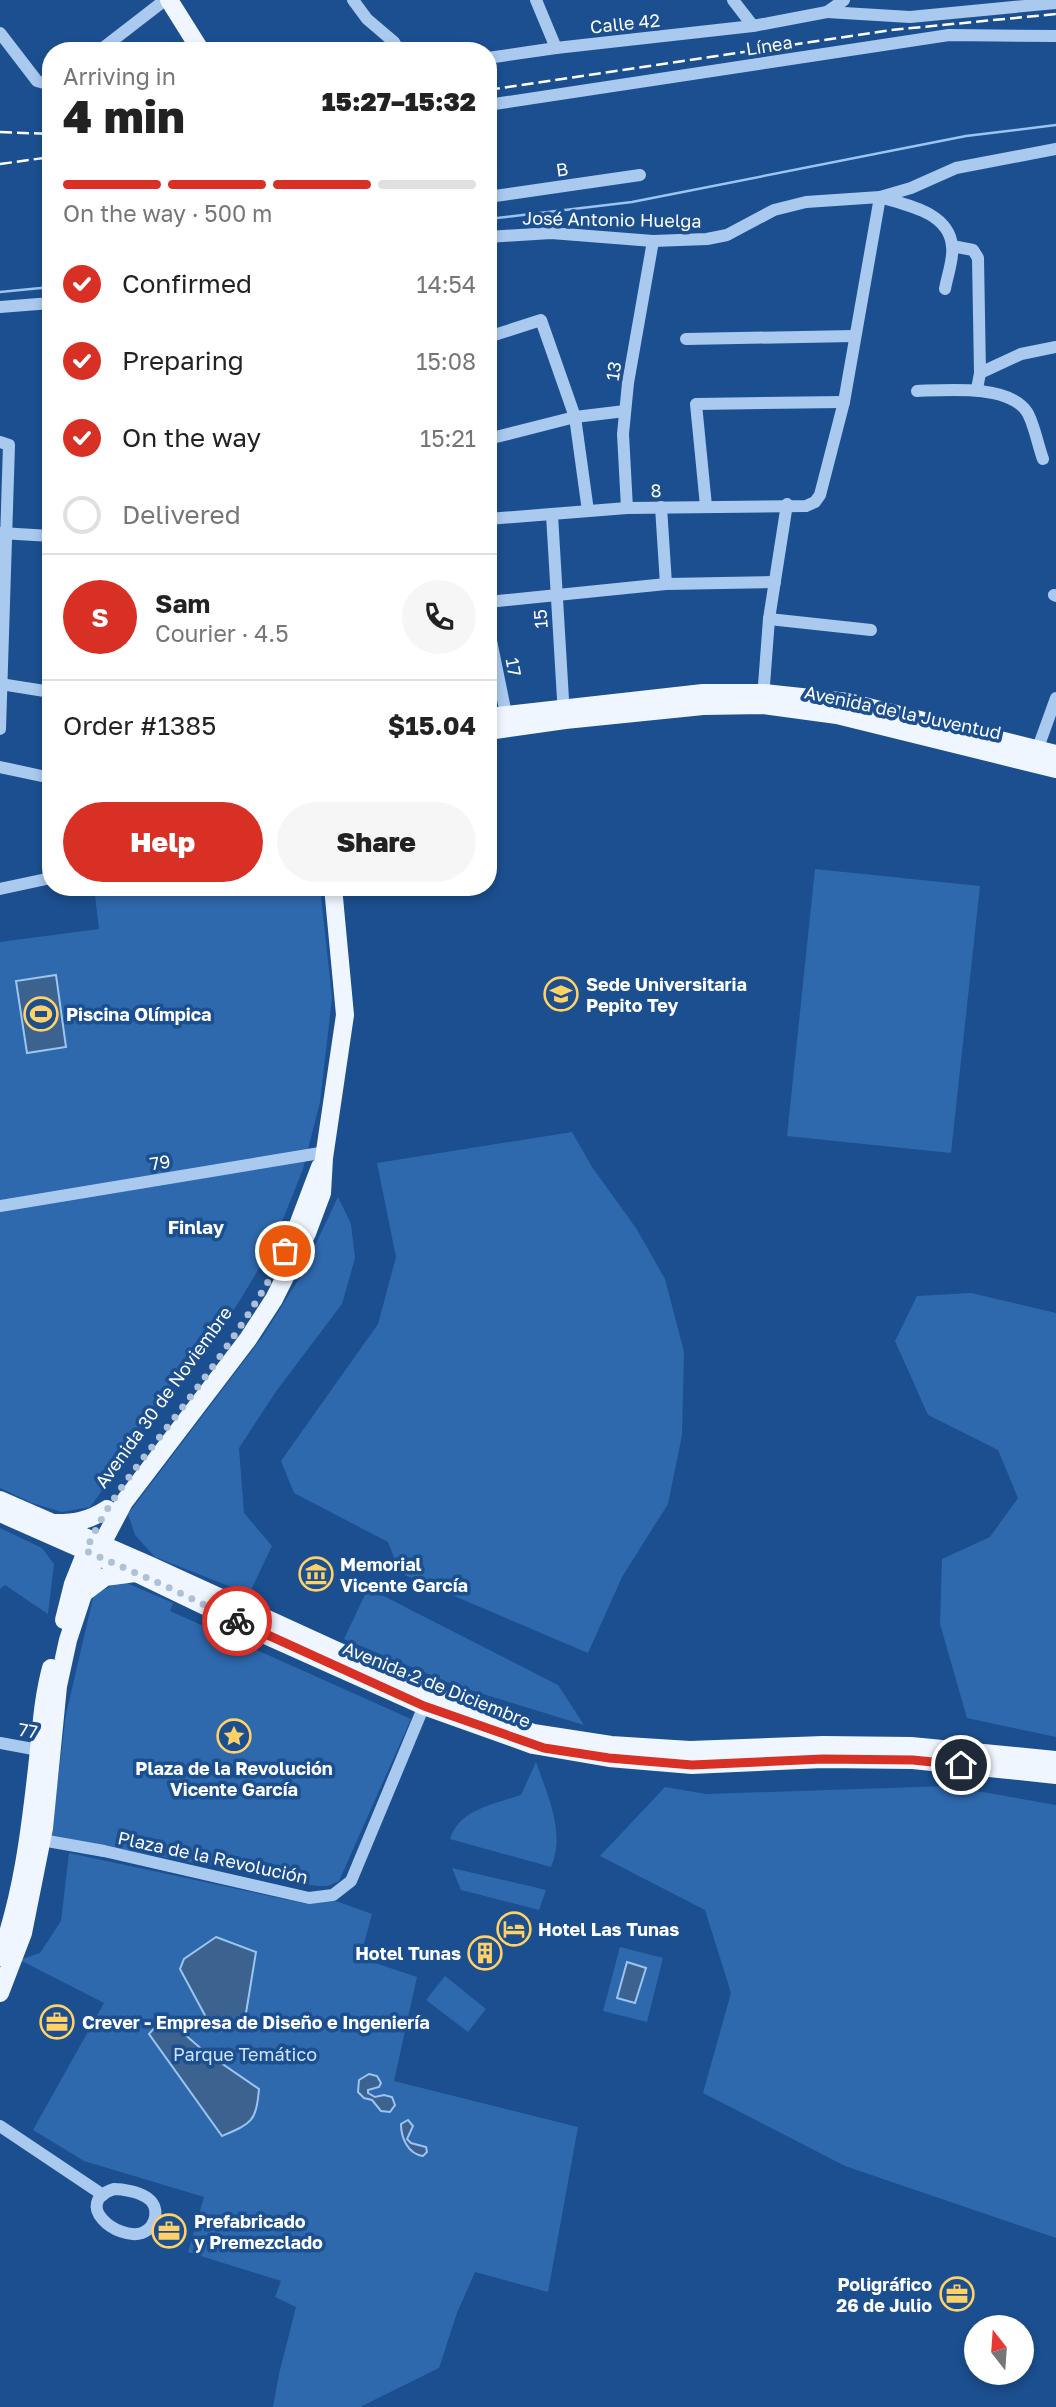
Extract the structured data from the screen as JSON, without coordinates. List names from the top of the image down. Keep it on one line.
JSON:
{"streets":{"main road":["Avenida de la Juventud","Avenida 30 de Noviembre","Avenida 2 de Diciembre"],"street":["Calle 42","Línea","B","José Antonio Huelga","13","8","15","79","77","Plaza de la Revolución"]},"crossings":[["José Antonio Huelga","13"],["13","8"],["8","15"],["15","Avenida de la Juventud"],["79","Avenida 30 de Noviembre"],["Avenida 30 de Noviembre","Avenida 2 de Diciembre"],["Avenida 30 de Noviembre","77"],["Avenida 30 de Noviembre","Plaza de la Revolución"],["Avenida 2 de Diciembre","Plaza de la Revolución"]],"districts":["Finlay"],"parks":["Parque Temático"],"places":{"school or university":["Sede Universitaria Pepito Tey"],"sports":["Piscina Olímpica"],"museum":["Memorial Vicente García"],"place":["Plaza de la Revolución Vicente García"],"hotel":["Hotel Las Tunas"],"building":["Hotel Tunas"],"office":["Crever - Empresa de Diseño e Ingeniería","Prefabricado y Premezclado","Poligráfico 26 de Julio"]},"north":"top","page":{"heading":["4 min","Arriving in","15:27–15:32"],"panel":["Sam","Courier · 4.5","Order #1385","$15.04"],"bar":"On the way · 500 m","list":[["Confirmed","14:54"],["Preparing","15:08"],["On the way","15:21"],"Delivered"],"round":"S","buttons":["Help","Share"]}}
